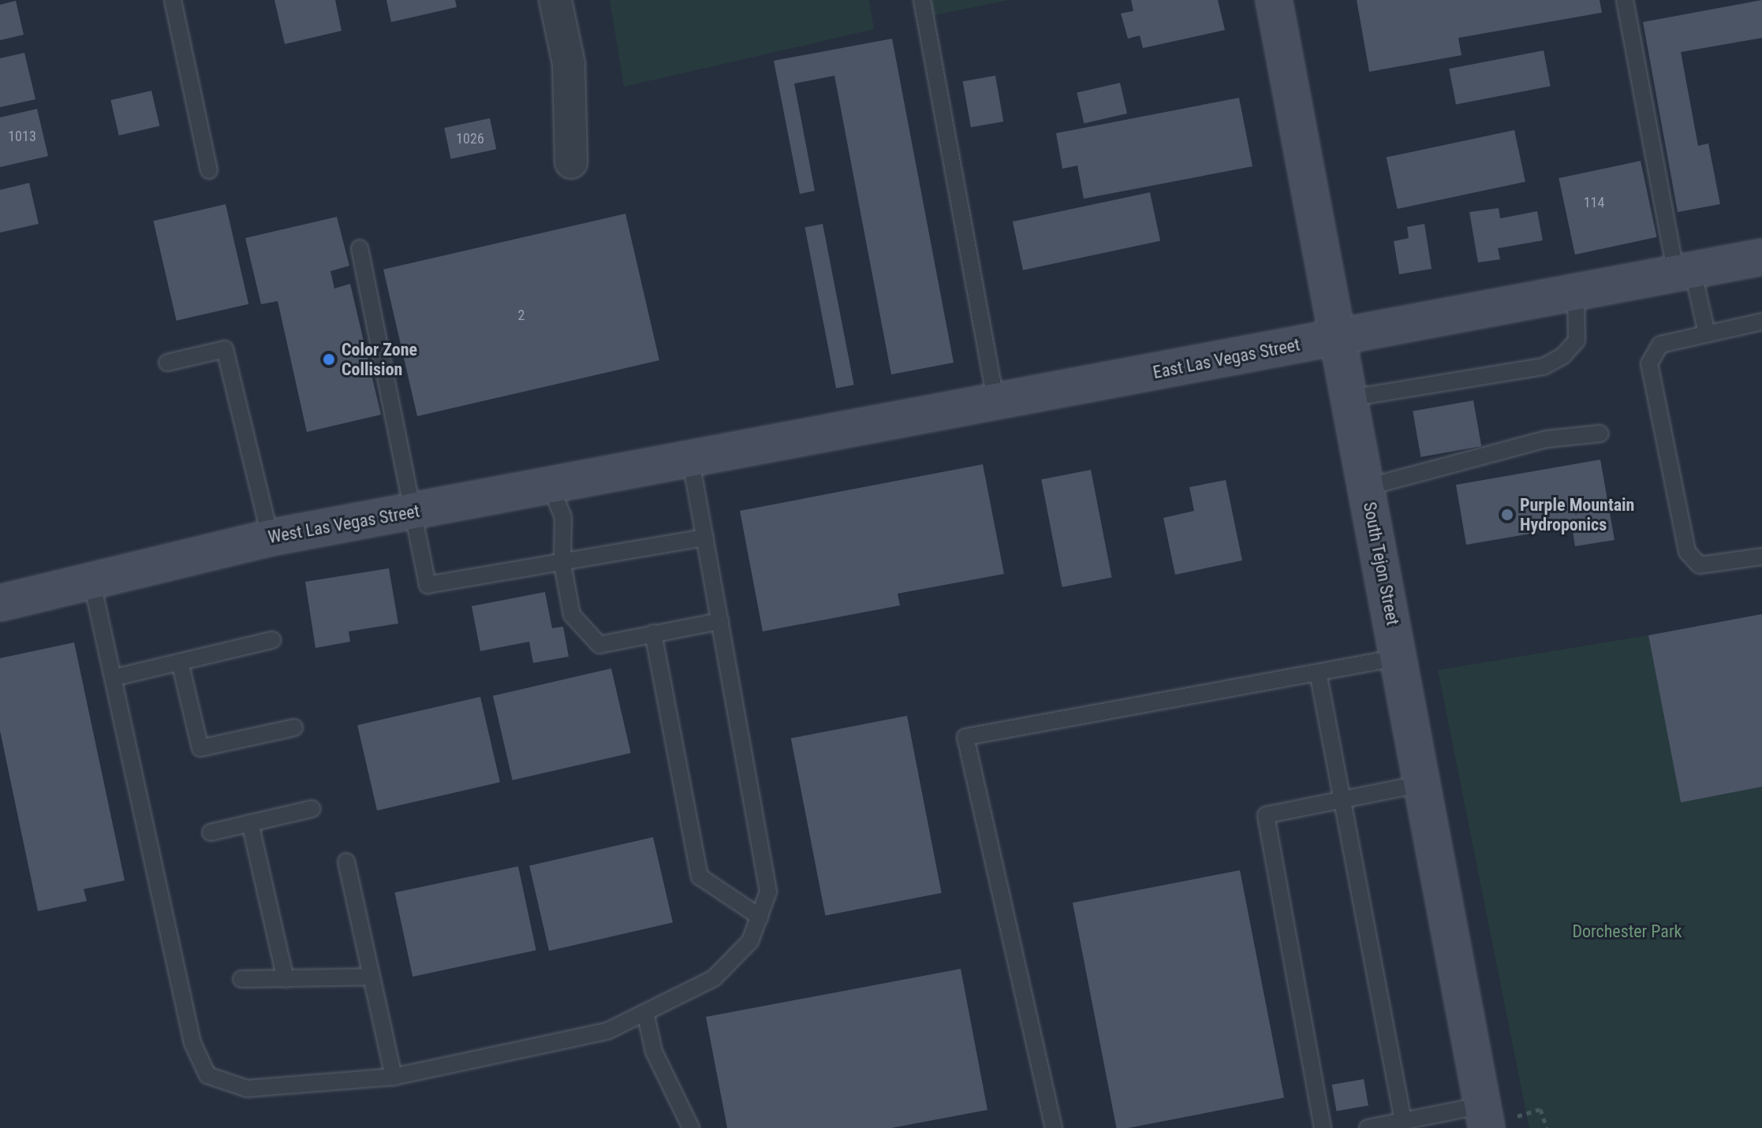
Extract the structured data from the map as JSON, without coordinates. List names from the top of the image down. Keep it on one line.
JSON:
{"streets":{"street":["East Las Vegas Street","West Las Vegas Street","South Tejon Street"]},"crossings":[["East Las Vegas Street","West Las Vegas Street"],["East Las Vegas Street","South Tejon Street"]],"parks":["Dorchester Park"],"places":["Color Zone Collision","Purple Mountain Hydroponics"],"house_numbers":["1013","1026","114","2"]}
